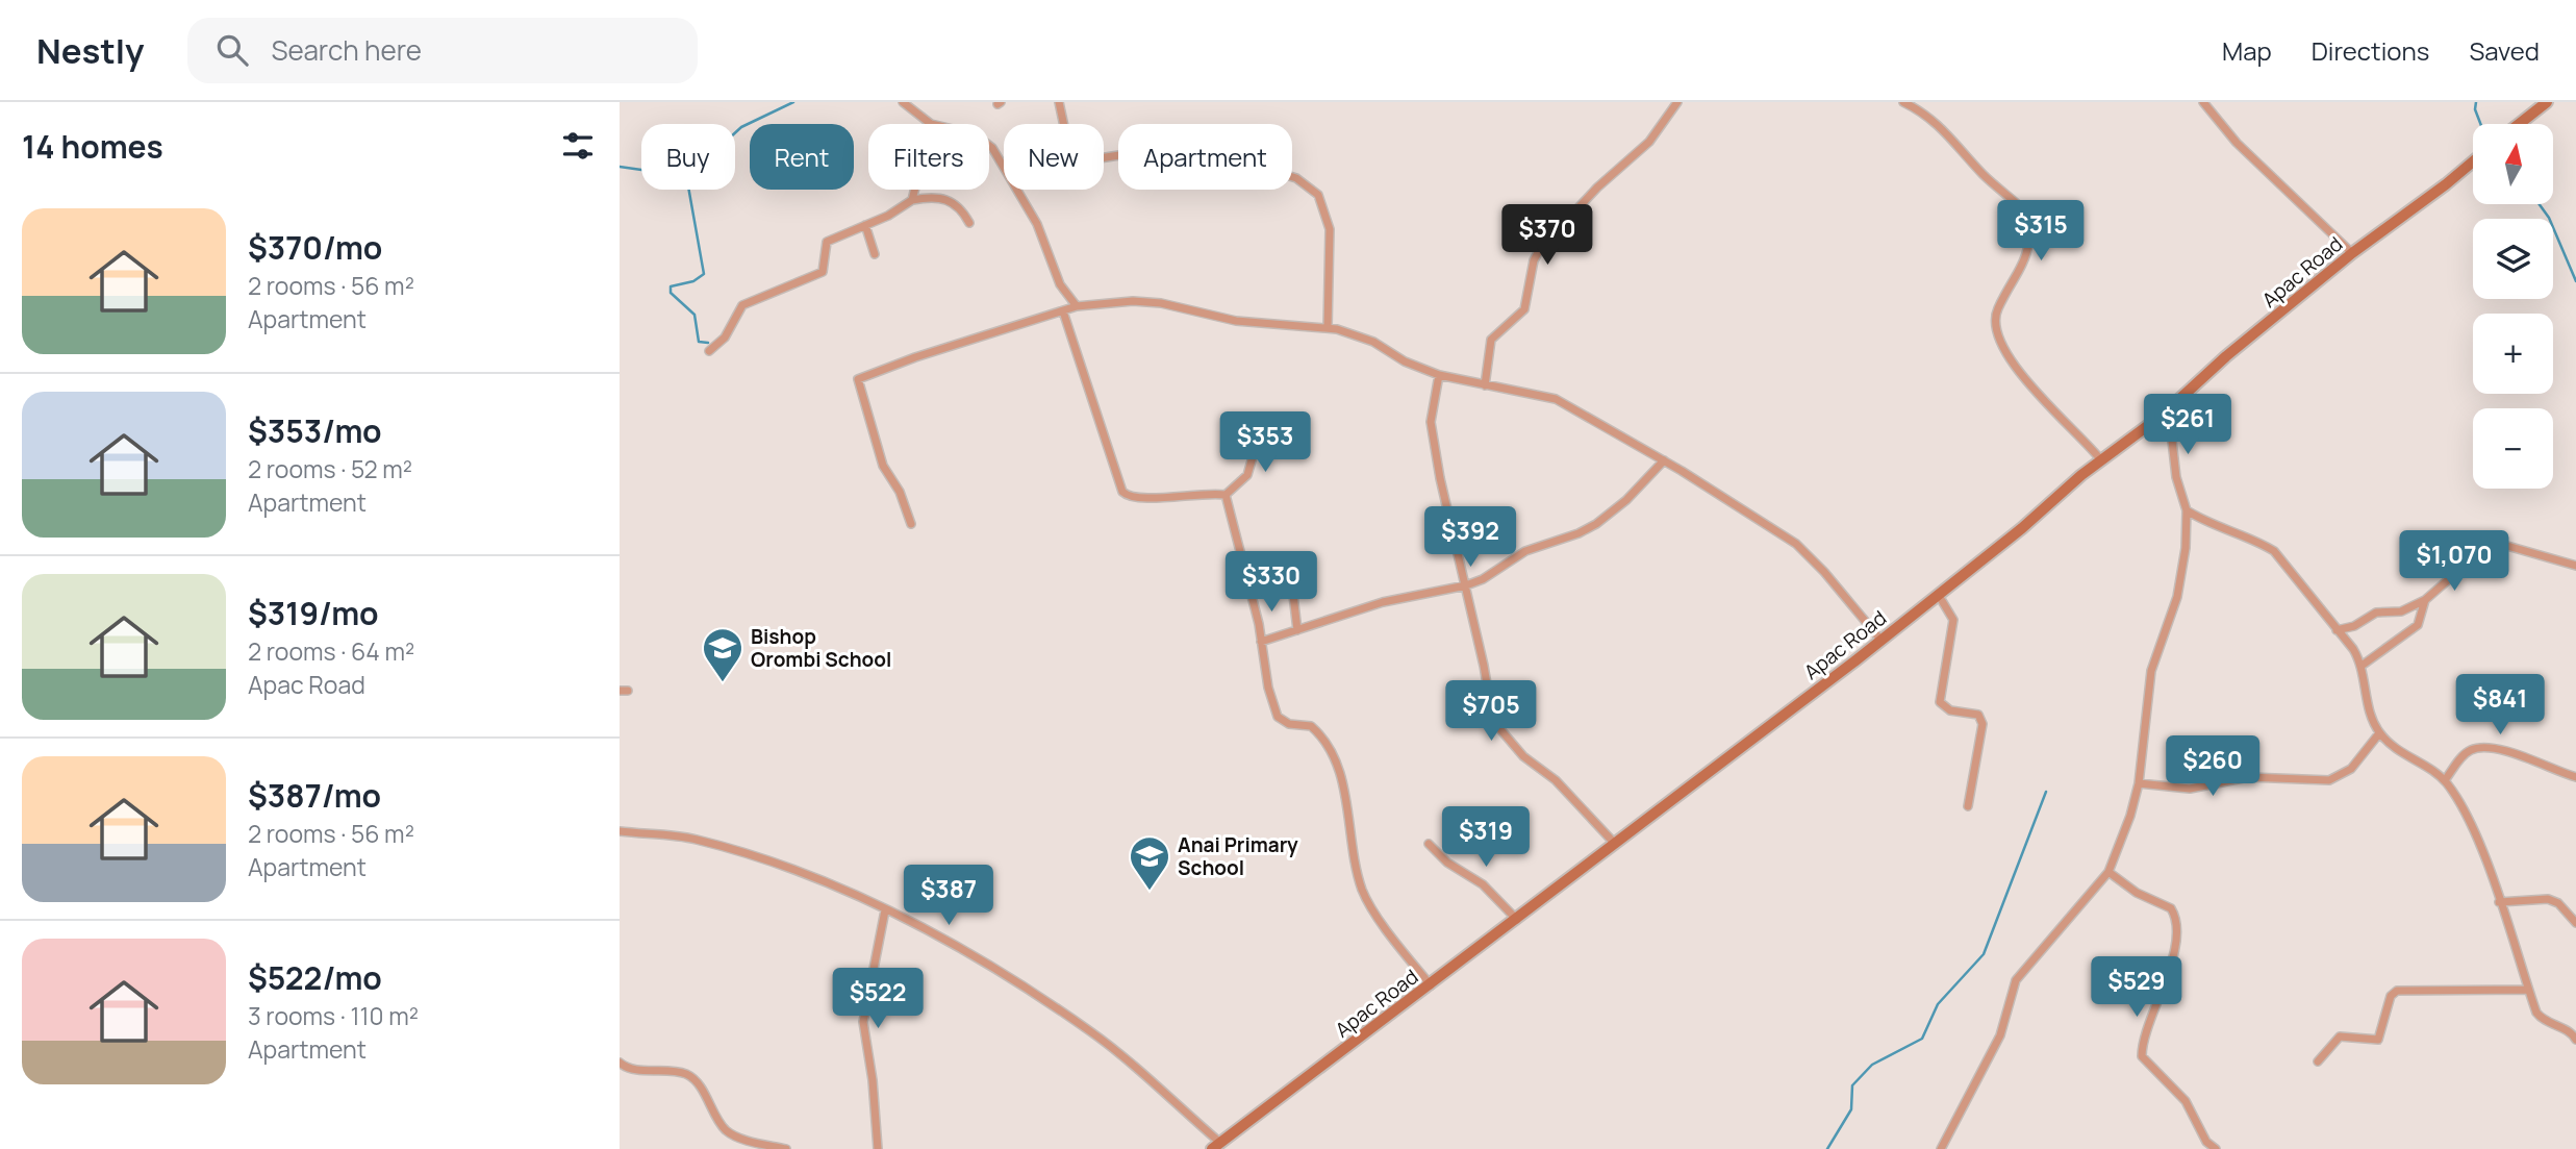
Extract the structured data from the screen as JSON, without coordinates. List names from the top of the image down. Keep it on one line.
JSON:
{"streets":{"main road":["Apac Road"]},"places":{"school or university":["Bishop Orombi School","Anai Primary School"]},"north":"top","page":{"header":"Nestly","search":"Search here","nav":["Map","Directions","Saved"],"heading":"14 homes","map_buttons":["+","−"],"chip":["Buy","Rent","Filters","New","Apartment"],"list":[{"name":"$370/mo","note":"2 rooms · 56 m² · Apartment"},{"name":"$353/mo","note":"2 rooms · 52 m² · Apartment"},{"name":"$319/mo","note":"2 rooms · 64 m² · Apac Road"},{"name":"$387/mo","note":"2 rooms · 56 m² · Apartment"},{"name":"$522/mo","note":"3 rooms · 110 m² · Apartment"}],"price":["$315","$370","$261","$353","$392","$1,070","$330","$841","$705","$260","$319","$387","$529","$522"]}}
